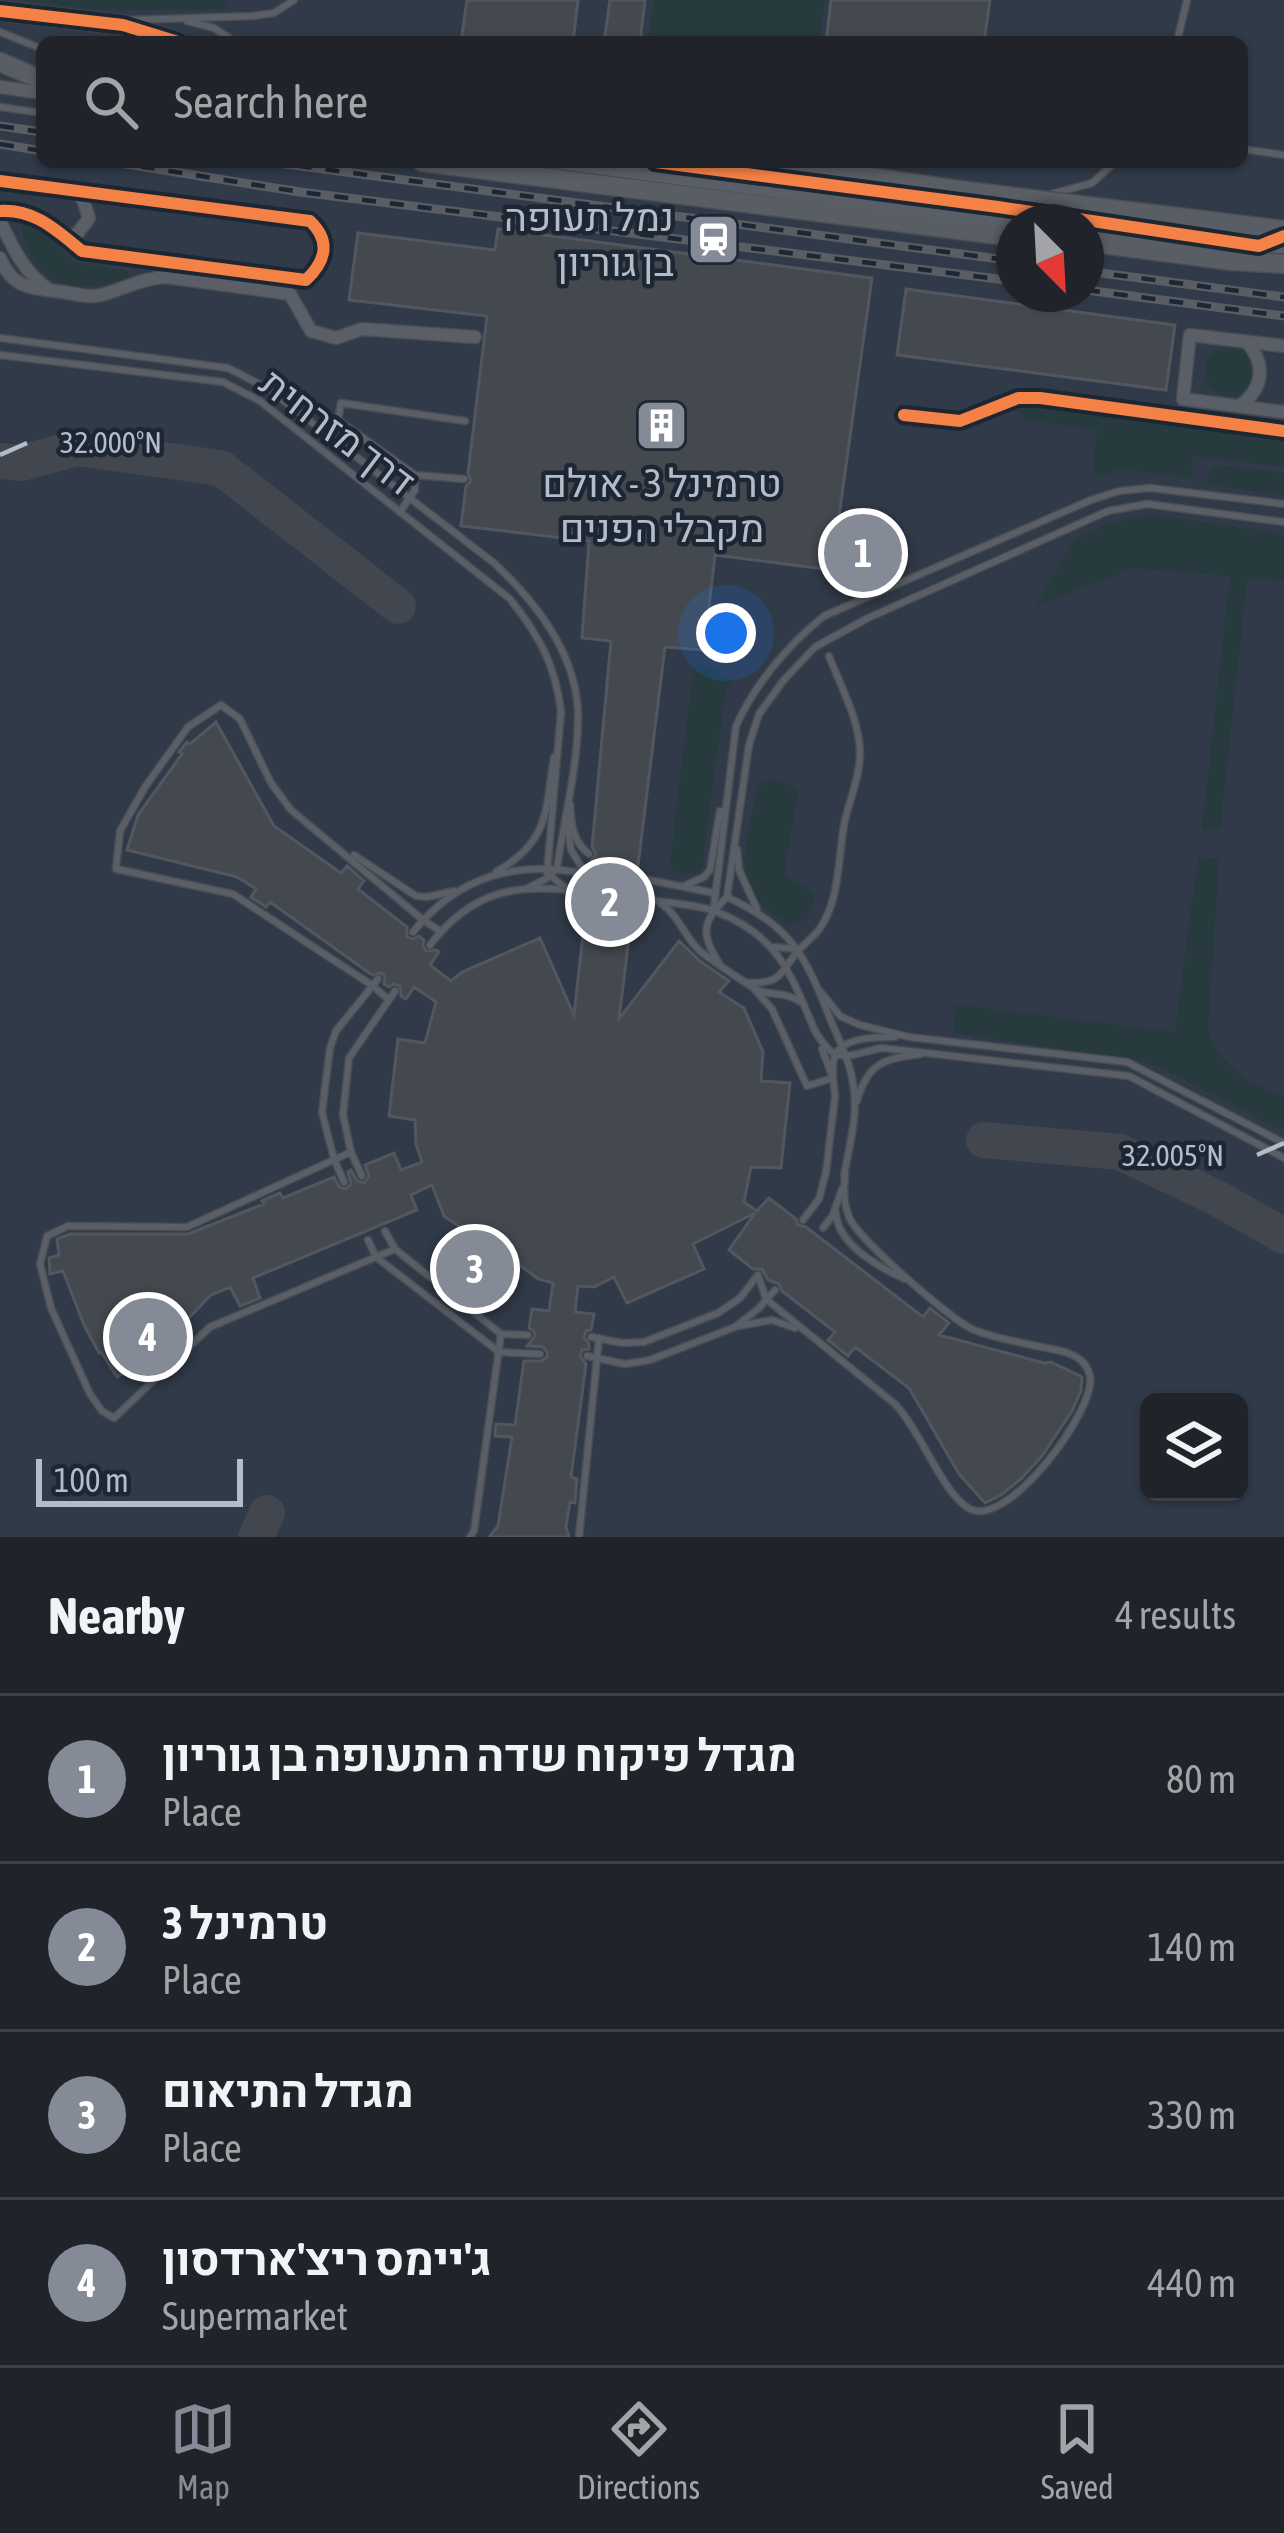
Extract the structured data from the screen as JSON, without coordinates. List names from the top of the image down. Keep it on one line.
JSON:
{"streets":{"lane":["דרך מזרחית"]},"places":{"station":["נמל תעופה בן גוריון"],"building":["טרמינל 3 - אולם מקבלי הפנים"]},"scale_bar":"100 m","north":"bottom right","page":{"search":"Search here","pins":["1","2","3","4"],"scale":"100 m","heading":["Nearby","4 results"],"list":[{"mark":"1","name":"מגדל פיקוח שדה התעופה בן גוריון","note":"Place","value":"80 m"},{"mark":"2","name":"טרמינל 3","note":"Place","value":"140 m"},{"mark":"3","name":"מגדל התיאום","note":"Place","value":"330 m"},{"mark":"4","name":"ג'יימס ריצ'ארדסון","note":"Supermarket","value":"440 m"}],"nav":["Map","Directions","Saved"]},"coordinates":["32.000°N","32.005°N"]}
